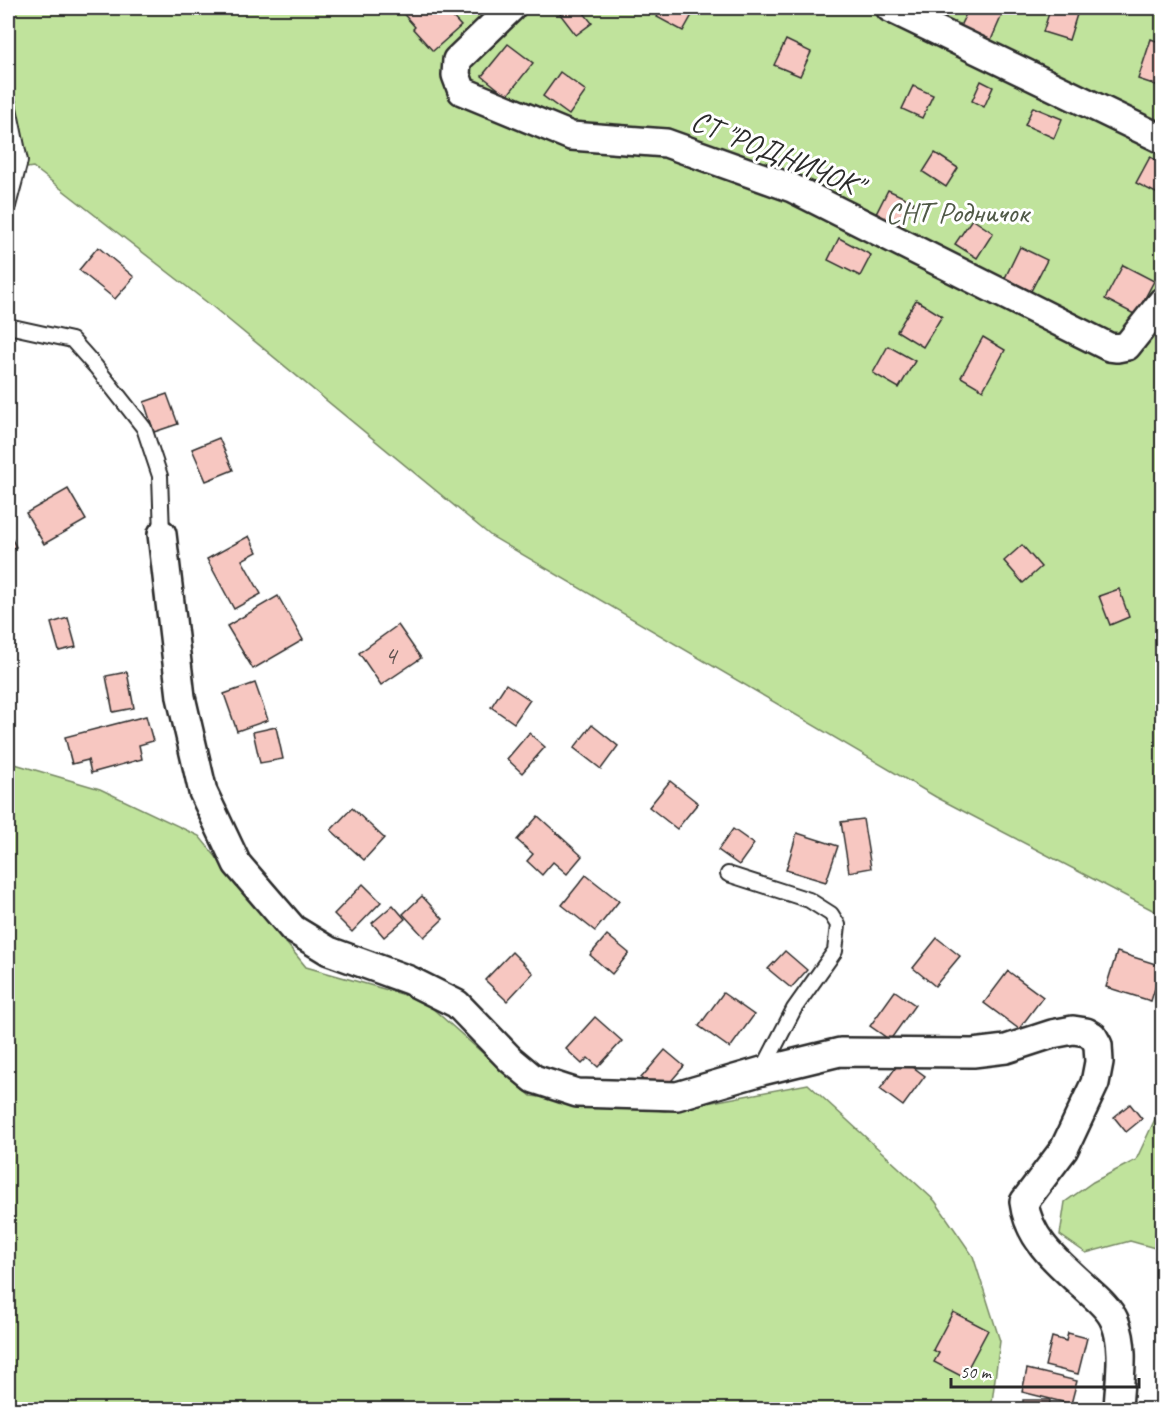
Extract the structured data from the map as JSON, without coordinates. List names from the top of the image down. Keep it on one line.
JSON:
{"streets":{"street":["СТ \"РОДНИЧОК\""]},"parks":["СНТ Родничок"],"house_numbers":["4"],"scale_bar":"50 m"}
